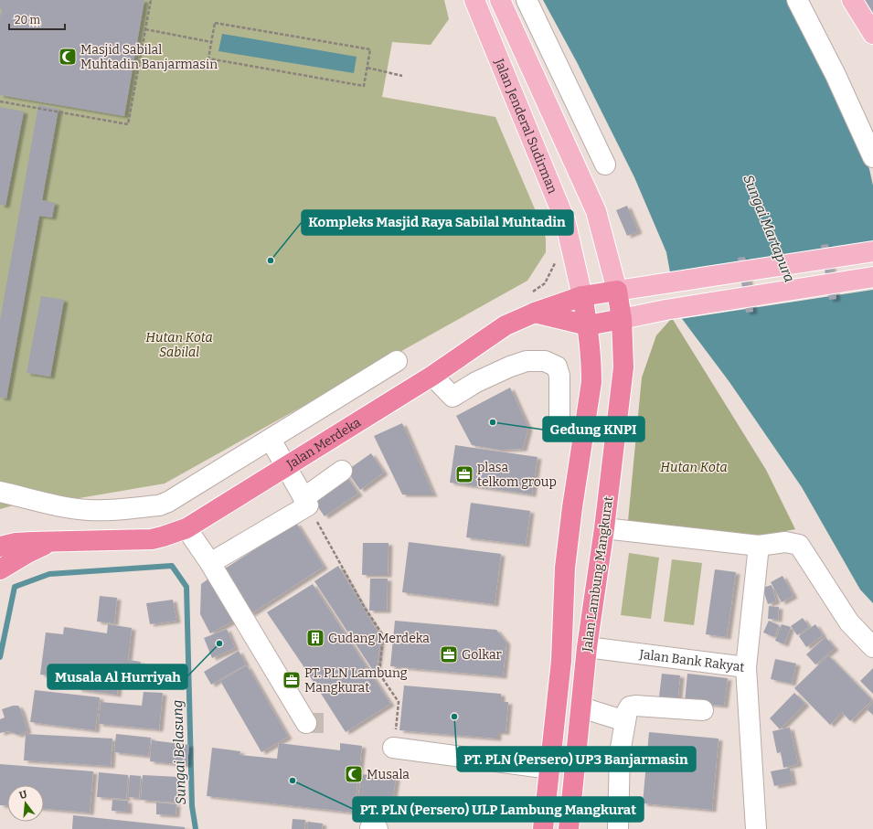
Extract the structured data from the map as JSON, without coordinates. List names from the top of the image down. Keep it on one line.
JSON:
{"streets":{"highway":["Jalan Merdeka","Jalan Lambung Mangkurat"],"main road":["Jalan Jenderal Sudirman"],"street":["Jalan Bank Rakyat"]},"crossings":[["Jalan Jenderal Sudirman","Jalan Merdeka"],["Jalan Jenderal Sudirman","Jalan Lambung Mangkurat"],["Jalan Merdeka","Jalan Lambung Mangkurat"],["Jalan Lambung Mangkurat","Jalan Bank Rakyat"]],"water":["Sungai Martapura","Sungai Belasung"],"parks":["Hutan Kota Sabilal","Hutan Kota"],"places":{"mosque":["Masjid Sabilal Muhtadin Banjarmasin","Musala"],"other":["Kompleks Masjid Raya Sabilal Muhtadin","Gedung KNPI","Musala Al Hurriyah","PT. PLN (Persero) UP3 Banjarmasin","PT. PLN (Persero) ULP Lambung Mangkurat"],"office":["plasa telkom group","Golkar","PT. PLN Lambung Mangkurat"],"building":["Gudang Merdeka"]},"scale_bar":"20 m","north":"top"}
